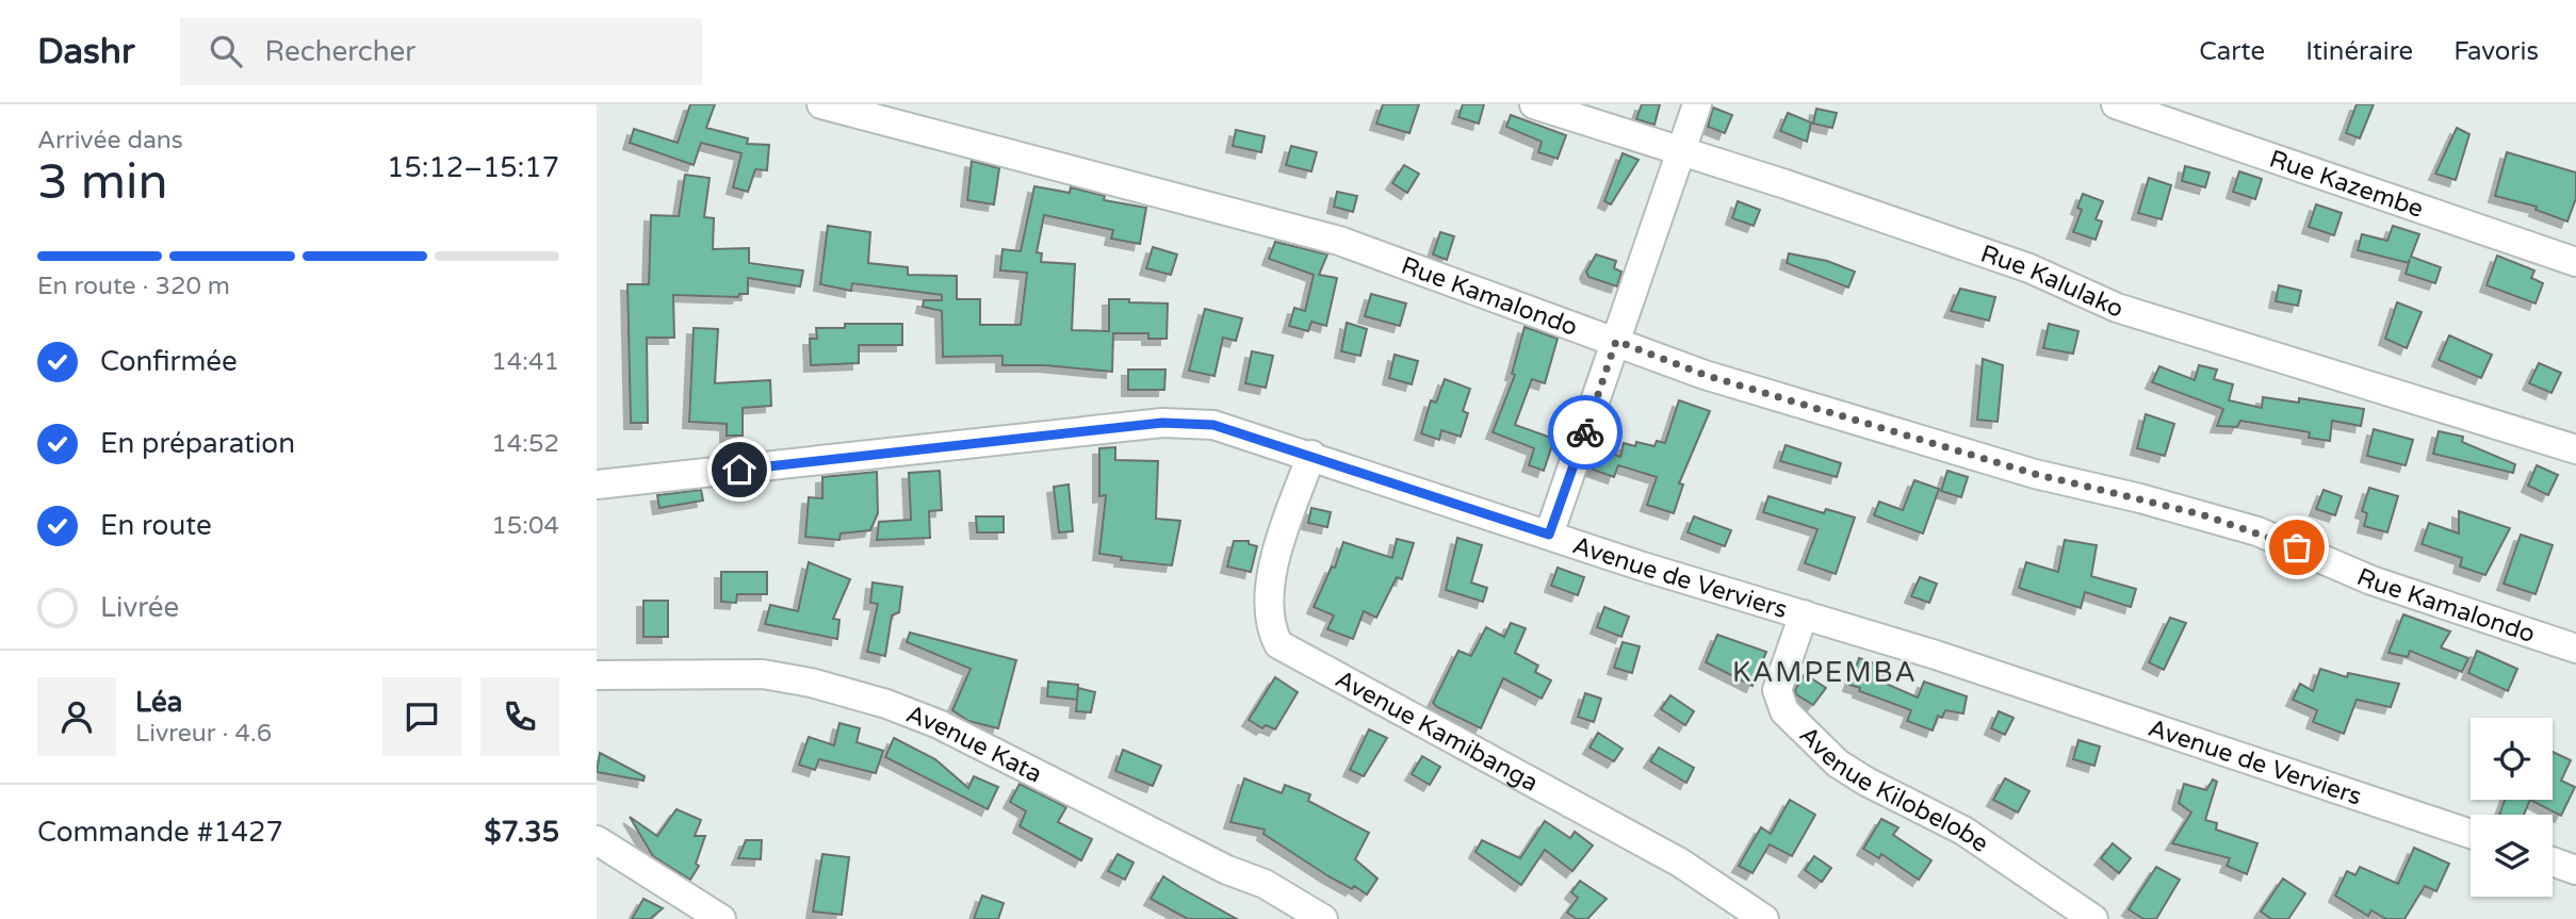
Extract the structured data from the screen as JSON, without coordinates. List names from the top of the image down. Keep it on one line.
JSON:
{"streets":{"street":["Rue Kazembe","Rue Kalulako","Rue Kamalondo","Avenue de Verviers","Avenue Kamibanga","Avenue Kata","Avenue Kilobelobe"]},"crossings":[["Avenue de Verviers","Avenue Kamibanga"],["Avenue de Verviers","Avenue Kilobelobe"]],"districts":["KAMPEMBA"],"page":{"header":"Dashr","search":"Rechercher","nav":["Carte","Itinéraire","Favoris"],"heading":["3 min","Arrivée dans","15:12–15:17"],"panel":["Léa","Livreur · 4.6","Commande #1427","$7.35"],"bar":"En route · 320 m","list":[["Confirmée","14:41"],["En préparation","14:52"],["En route","15:04"],"Livrée"]}}
